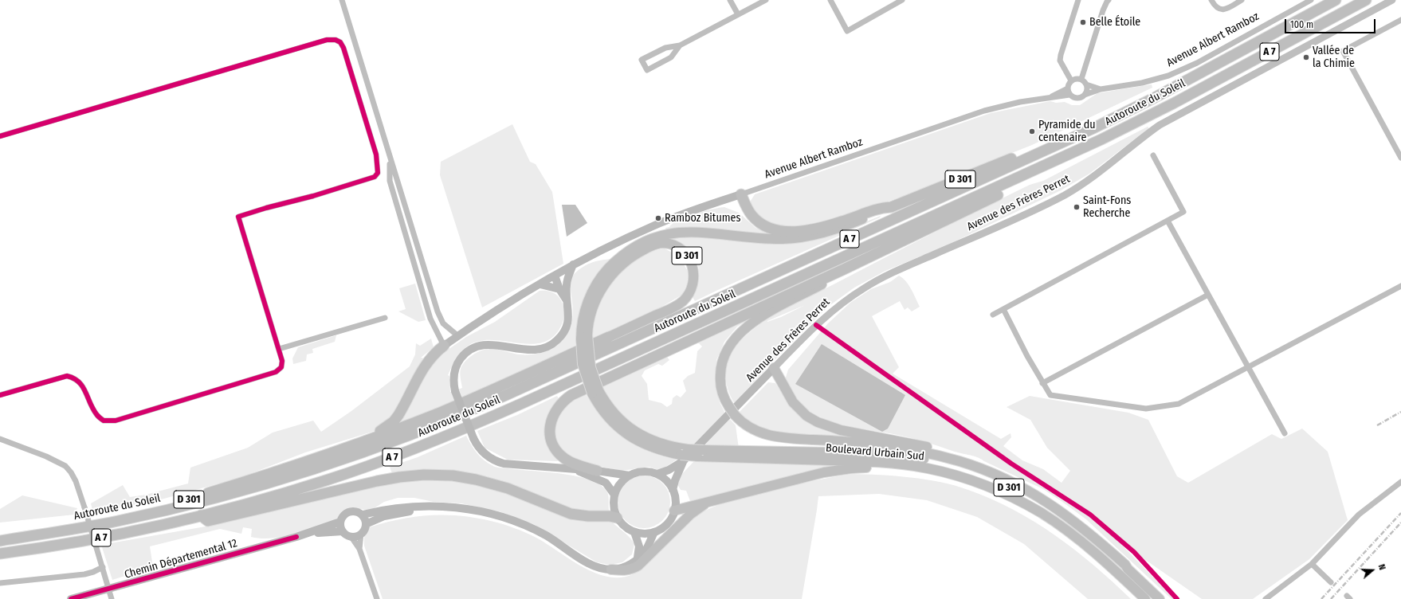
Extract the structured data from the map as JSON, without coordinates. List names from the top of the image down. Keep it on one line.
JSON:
{"streets":{"highway":["A 7","Autoroute du Soleil","D 301","Boulevard Urbain Sud"],"main road":["Avenue Albert Ramboz","Avenue des Frères Perret","Chemin Départemental 12"]},"crossings":[["Autoroute du Soleil","D 301"],["D 301","Avenue des Frères Perret"],["D 301","Boulevard Urbain Sud"]],"places":["Belle Étoile","Vallée de la Chimie","Pyramide du centenaire","Saint-Fons Recherche","Ramboz Bitumes"],"scale_bar":"100 m","north":"right"}
